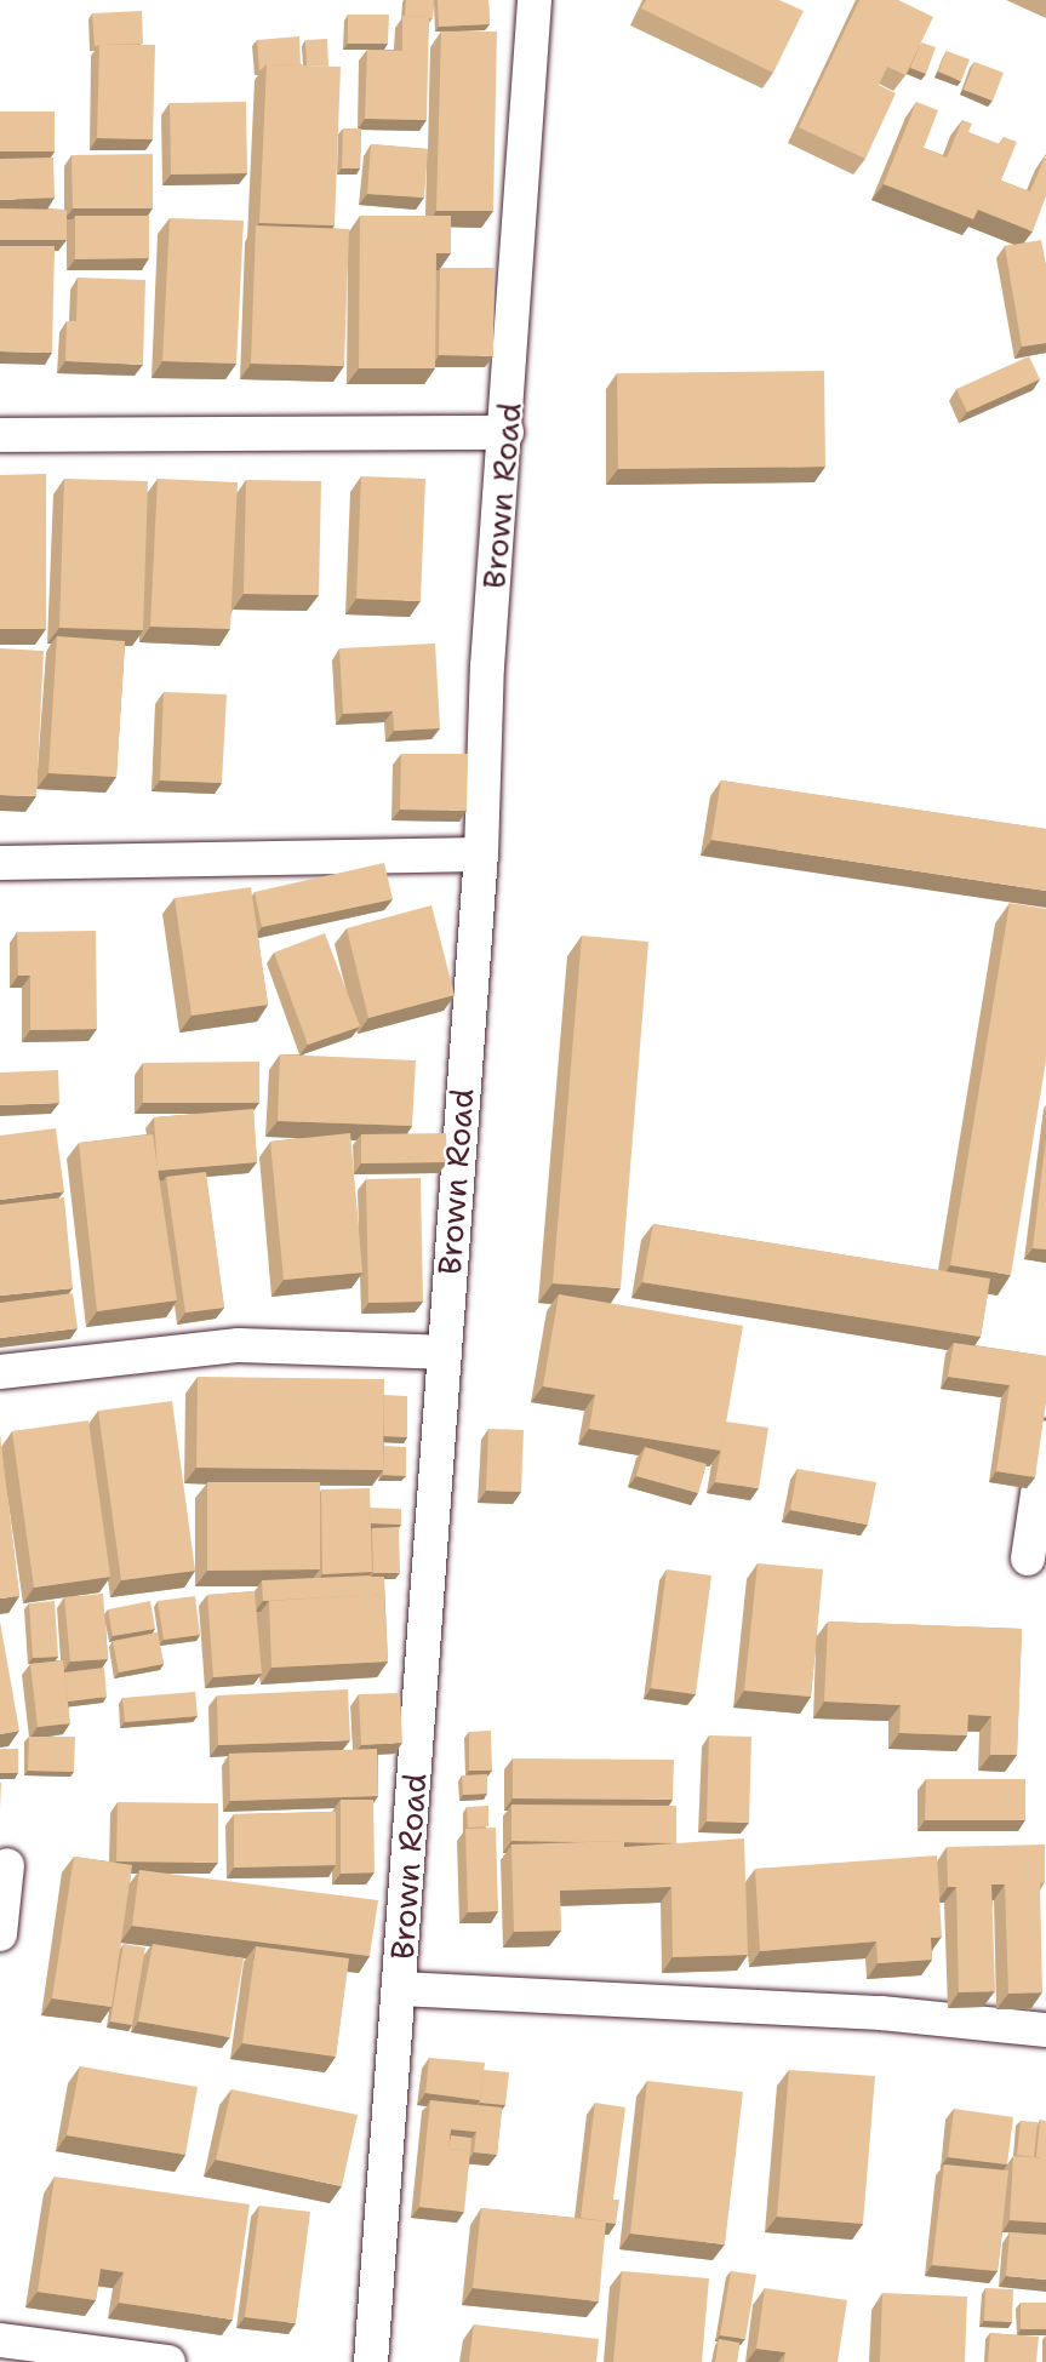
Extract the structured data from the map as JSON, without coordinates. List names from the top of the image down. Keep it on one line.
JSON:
{"streets":{"street":["Brown Road"]}}
